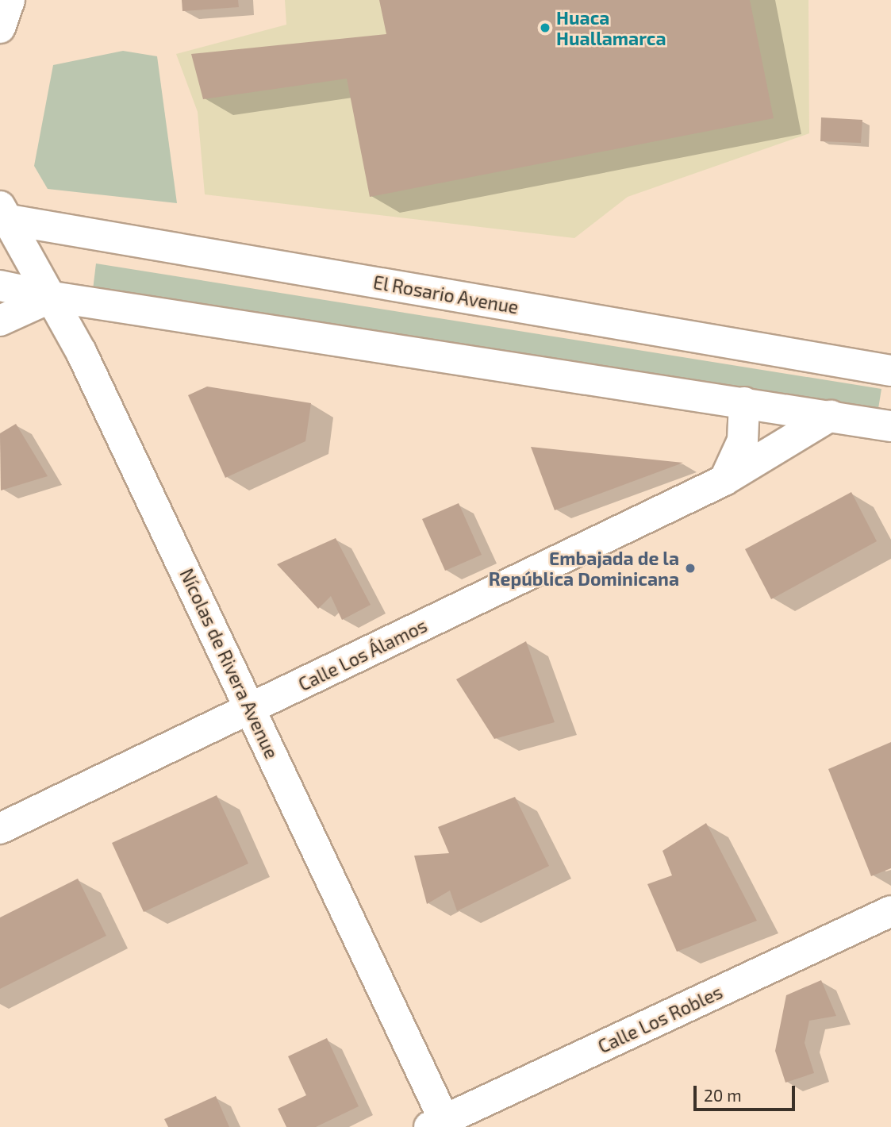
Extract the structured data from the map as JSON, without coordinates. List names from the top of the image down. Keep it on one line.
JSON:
{"streets":{"street":["El Rosario Avenue","Calle Los Álamos","Nícolas de Rivera Avenue","Calle Los Robles"]},"crossings":[["El Rosario Avenue","Nícolas de Rivera Avenue"],["Calle Los Álamos","Nícolas de Rivera Avenue"],["Nícolas de Rivera Avenue","Calle Los Robles"]],"places":["Huaca Huallamarca","Embajada de la República Dominicana"],"scale_bar":"20 m"}
